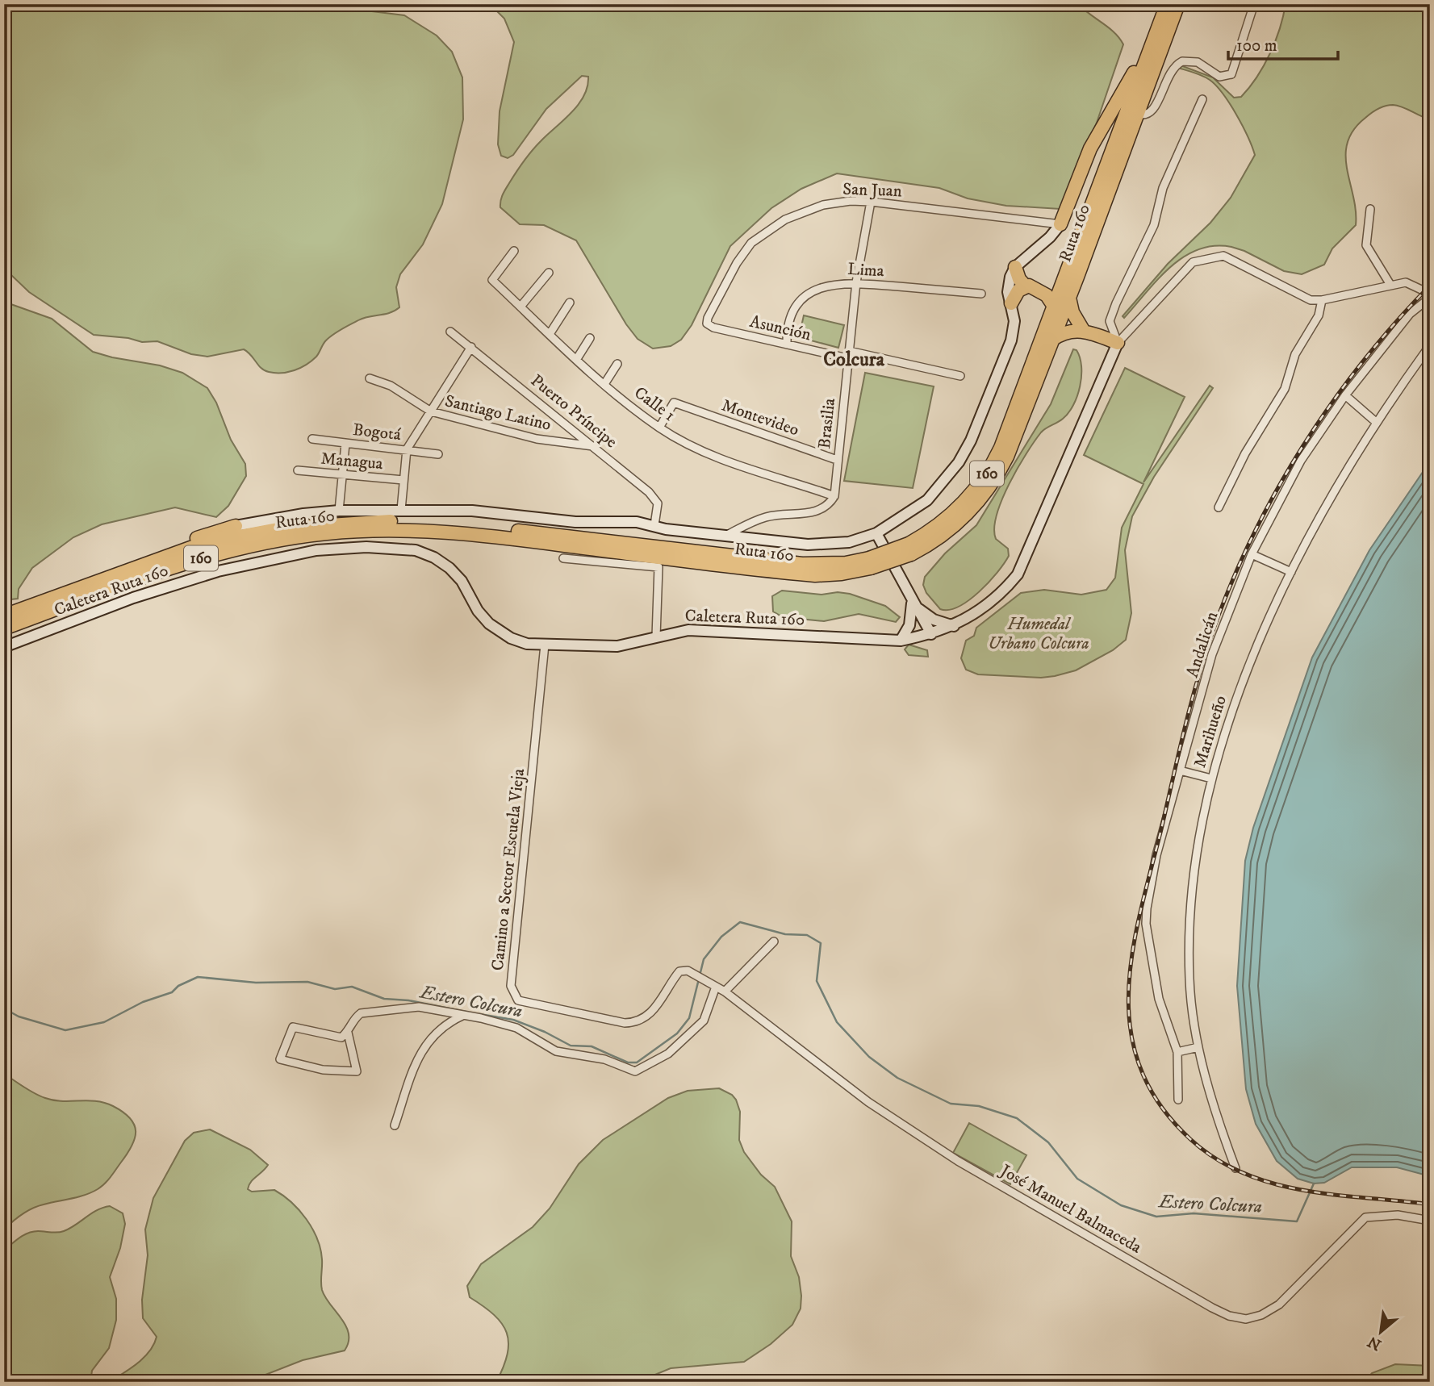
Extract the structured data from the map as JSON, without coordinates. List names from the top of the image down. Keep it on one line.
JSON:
{"streets":{"highway":["Ruta 160","160"],"street":["San Juan","Lima","Asunción","Calle 1","Puerto Príncipe","Santiago Latino","Montevideo","Brasilia","Bogotá","Managua","Caletera Ruta 160","Andalicán","Marihueño","Camino a Sector Escuela Vieja","José Manuel Balmaceda"]},"crossings":[["San Juan","Asunción"],["San Juan","Brasilia"],["Lima","Asunción"],["Lima","Brasilia"],["Asunción","Brasilia"],["Calle 1","Montevideo"],["Calle 1","Brasilia"],["Puerto Príncipe","Santiago Latino"],["Montevideo","Brasilia"],["Caletera Ruta 160","Camino a Sector Escuela Vieja"],["Camino a Sector Escuela Vieja","José Manuel Balmaceda"]],"districts":["Colcura"],"water":["Estero Colcura"],"parks":["Humedal Urbano Colcura"],"scale_bar":"100 m","north":"bottom left"}
